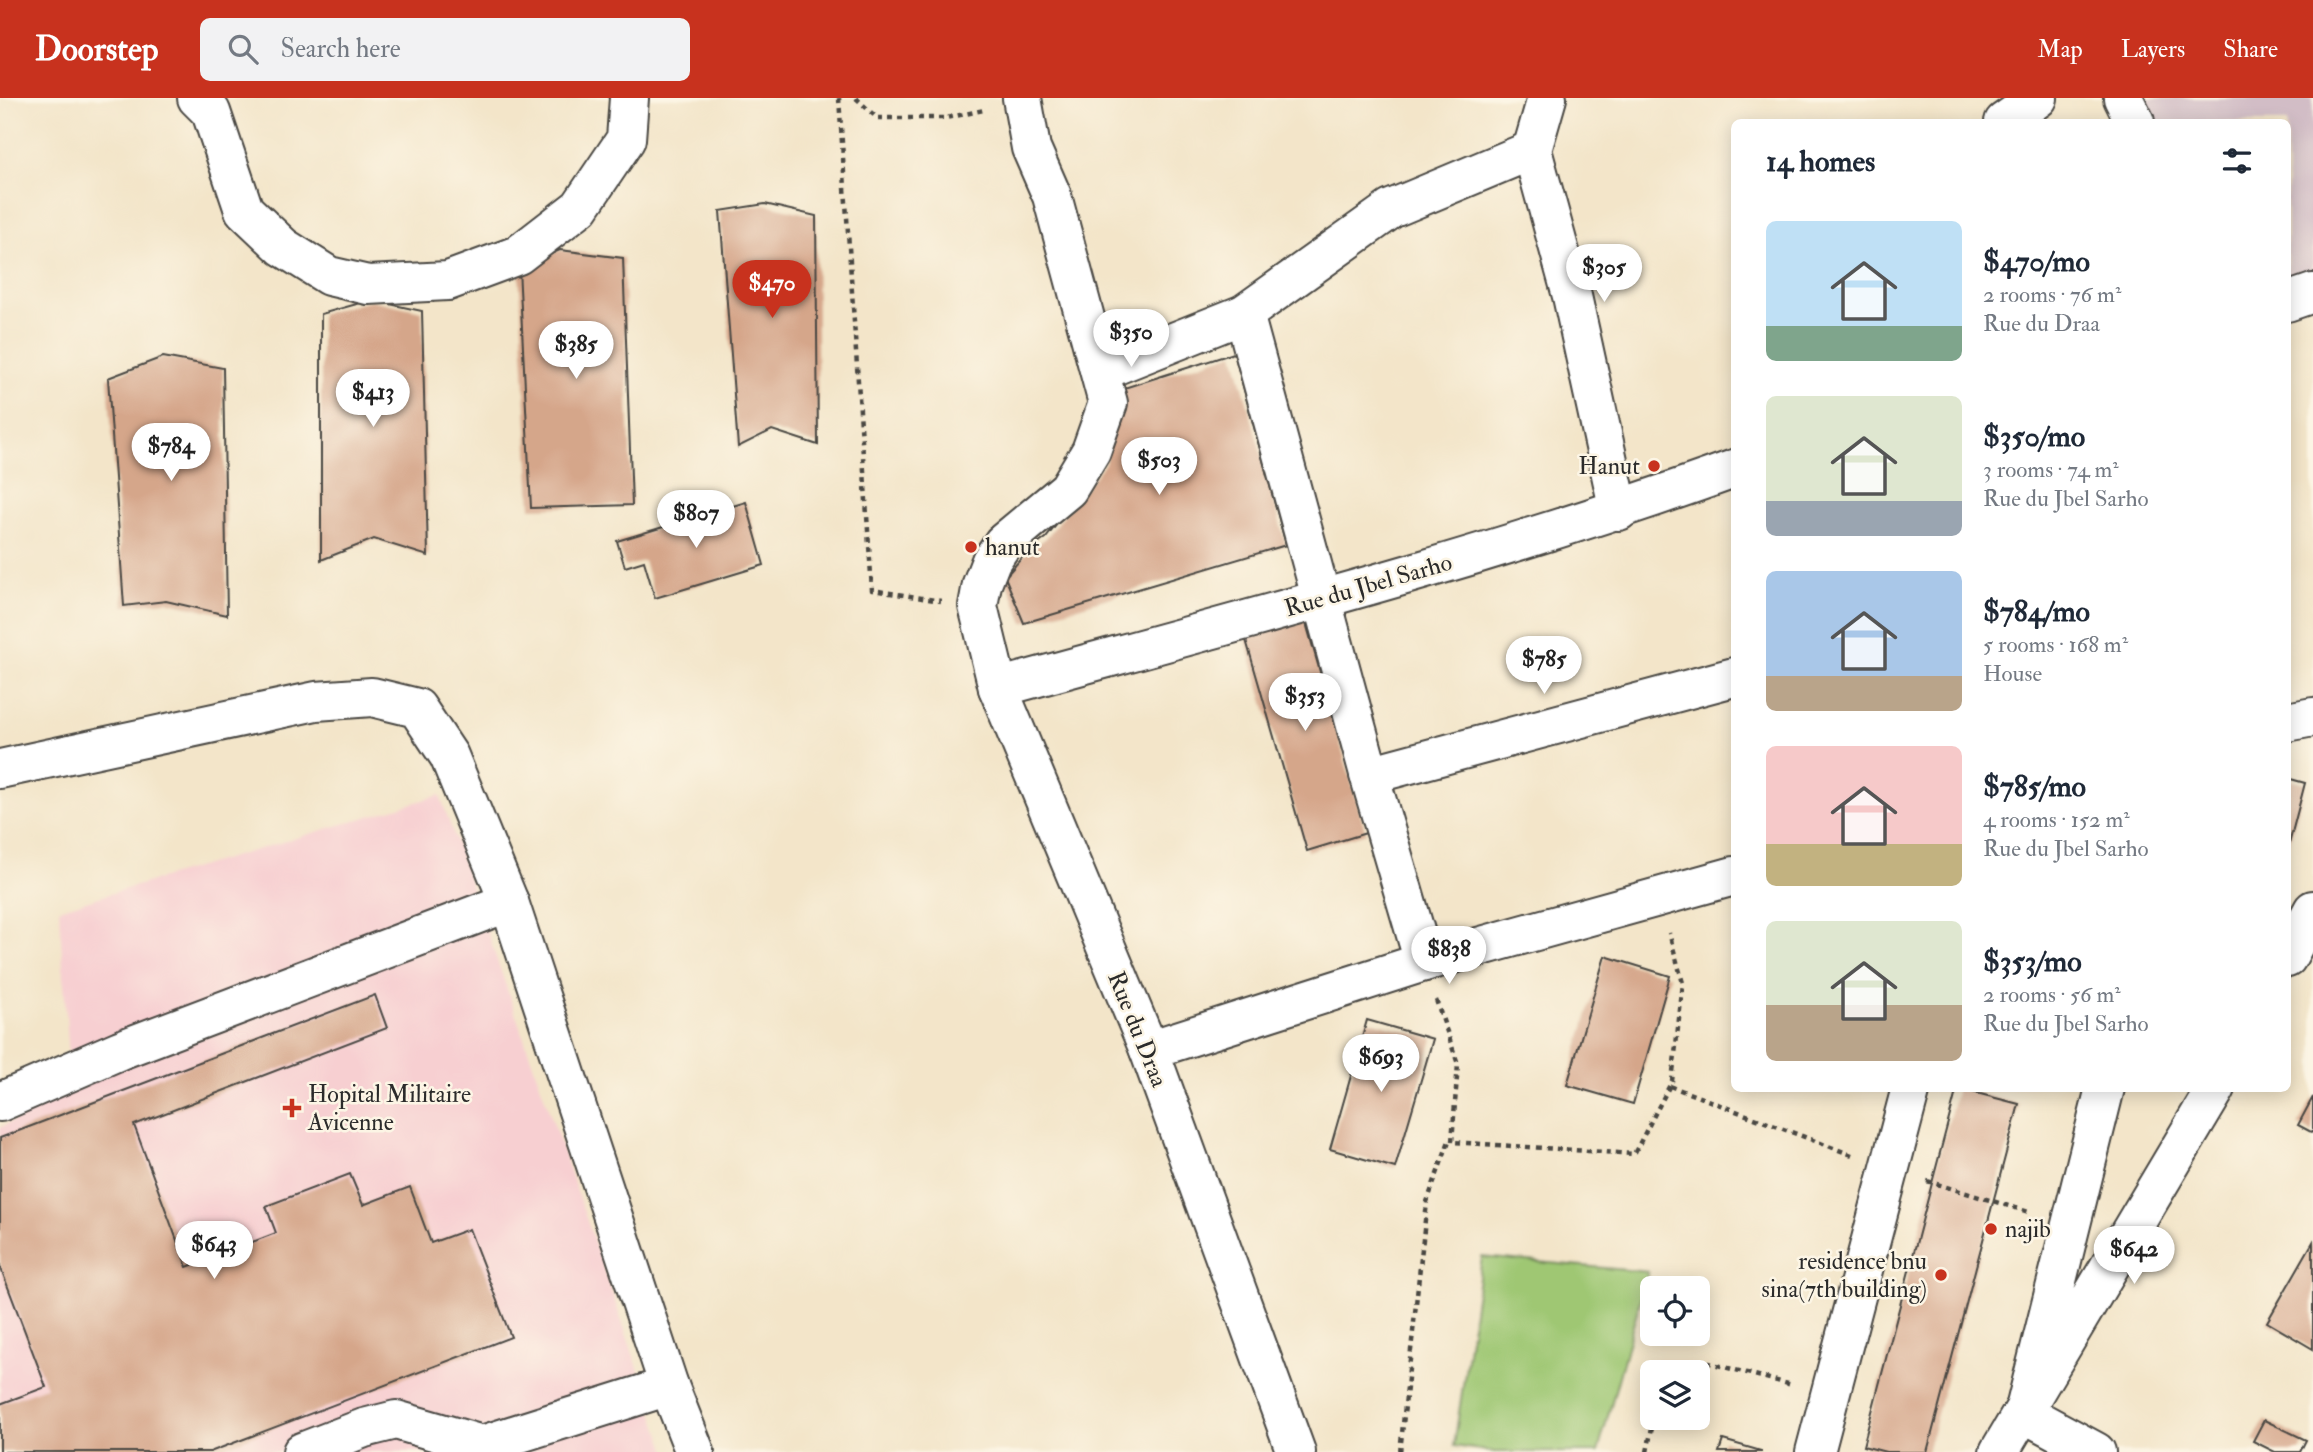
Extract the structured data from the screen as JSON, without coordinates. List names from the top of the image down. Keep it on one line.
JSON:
{"streets":{"street":["Rue du Jbel Sarho","Rue du Draa"]},"crossings":[["Rue du Jbel Sarho","Rue du Draa"]],"places":{"other":["Hanut","hanut","najib","residence bnu sina(7th building)"],"health":["Hopital Militaire Avicenne"]},"page":{"header":"Doorstep","search":"Search here","nav":["Map","Layers","Share"],"heading":"14 homes","list":[{"name":"$470/mo","note":"2 rooms · 76 m² · Rue du Draa"},{"name":"$350/mo","note":"3 rooms · 74 m² · Rue du Jbel Sarho"},{"name":"$784/mo","note":"5 rooms · 168 m² · House"},{"name":"$785/mo","note":"4 rooms · 152 m² · Rue du Jbel Sarho"},{"name":"$353/mo","note":"2 rooms · 56 m² · Rue du Jbel Sarho"}],"price":["$305","$470","$350","$385","$413","$784","$503","$807","$785","$353","$838","$693","$643","$642"]}}
